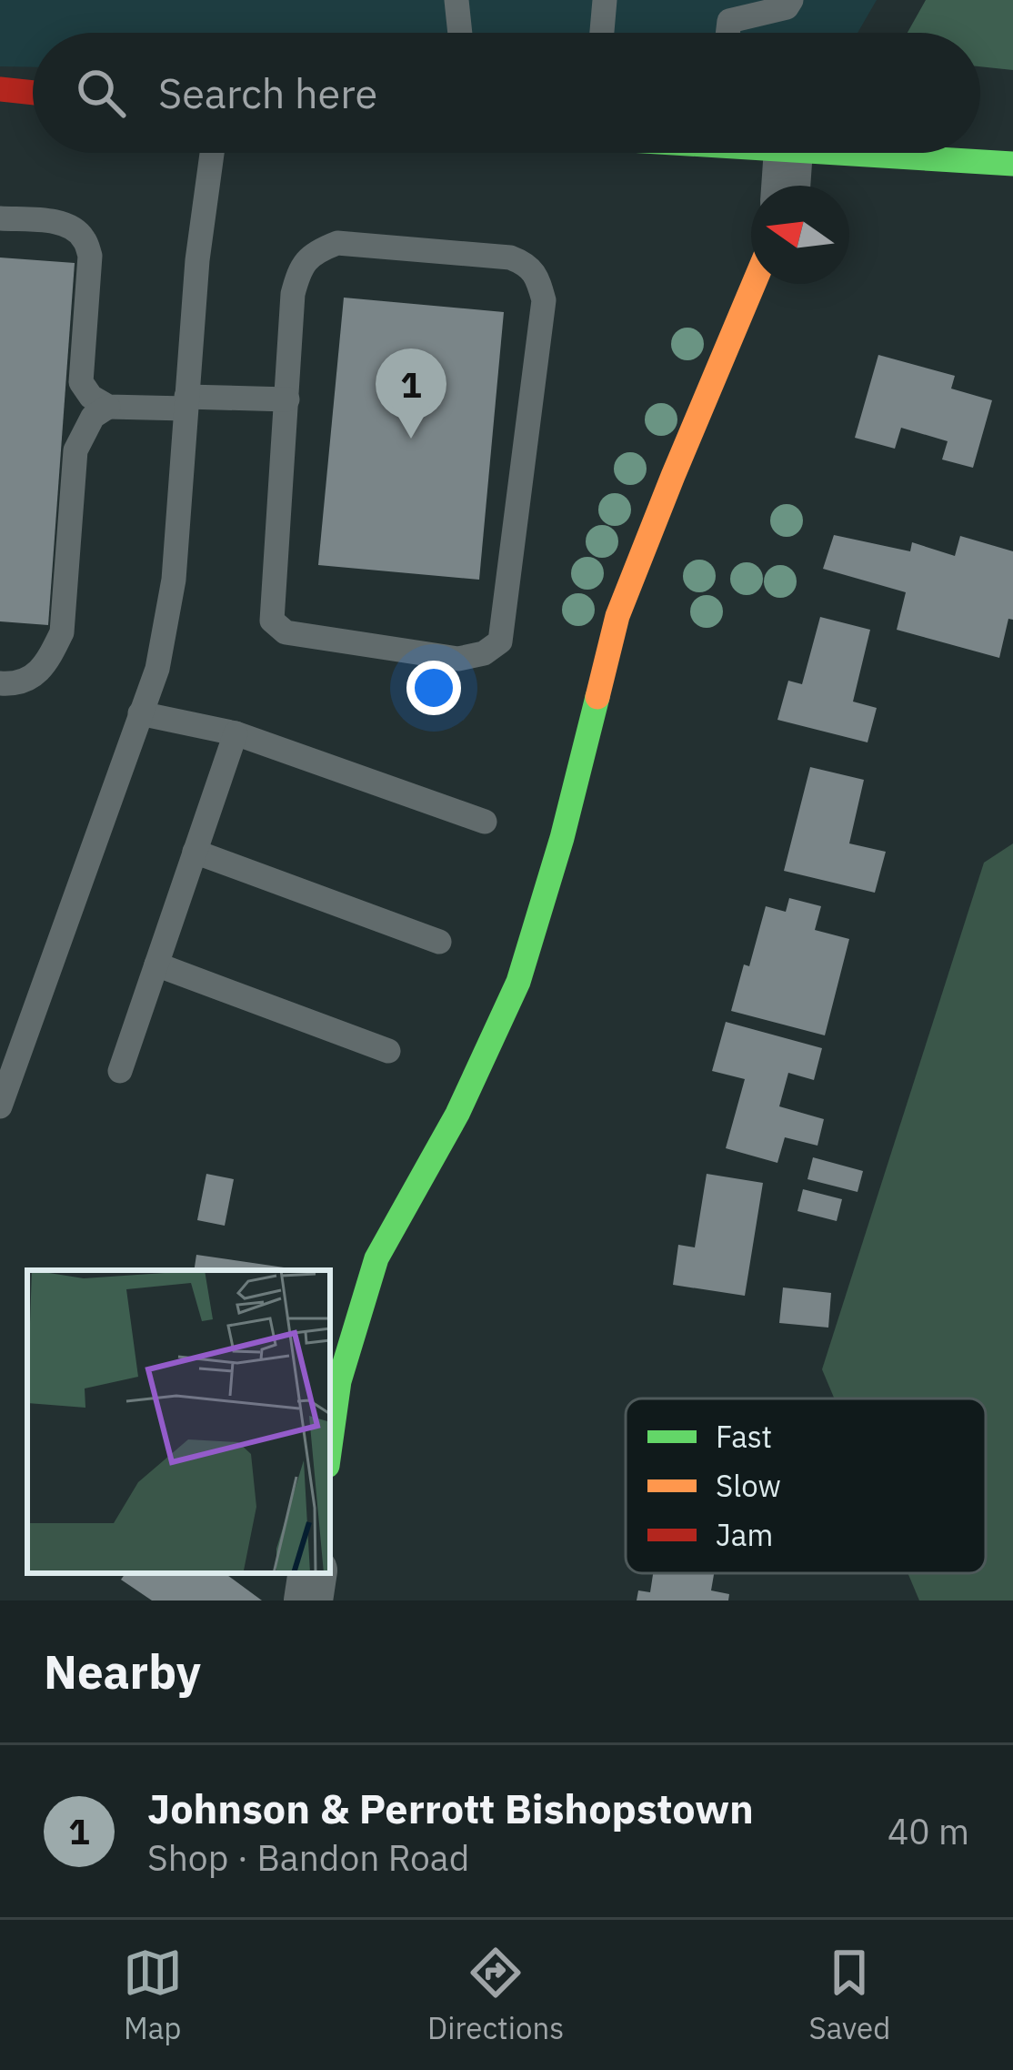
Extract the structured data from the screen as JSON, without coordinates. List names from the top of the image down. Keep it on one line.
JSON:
{"legend":["Fast","Slow","Jam"],"north":"left","page":{"search":"Search here","pins":"1","heading":"Nearby","list":[{"mark":"1","name":"Johnson & Perrott Bishopstown","note":"Shop · Bandon Road","value":"40 m"}],"nav":["Map","Directions","Saved"]}}
